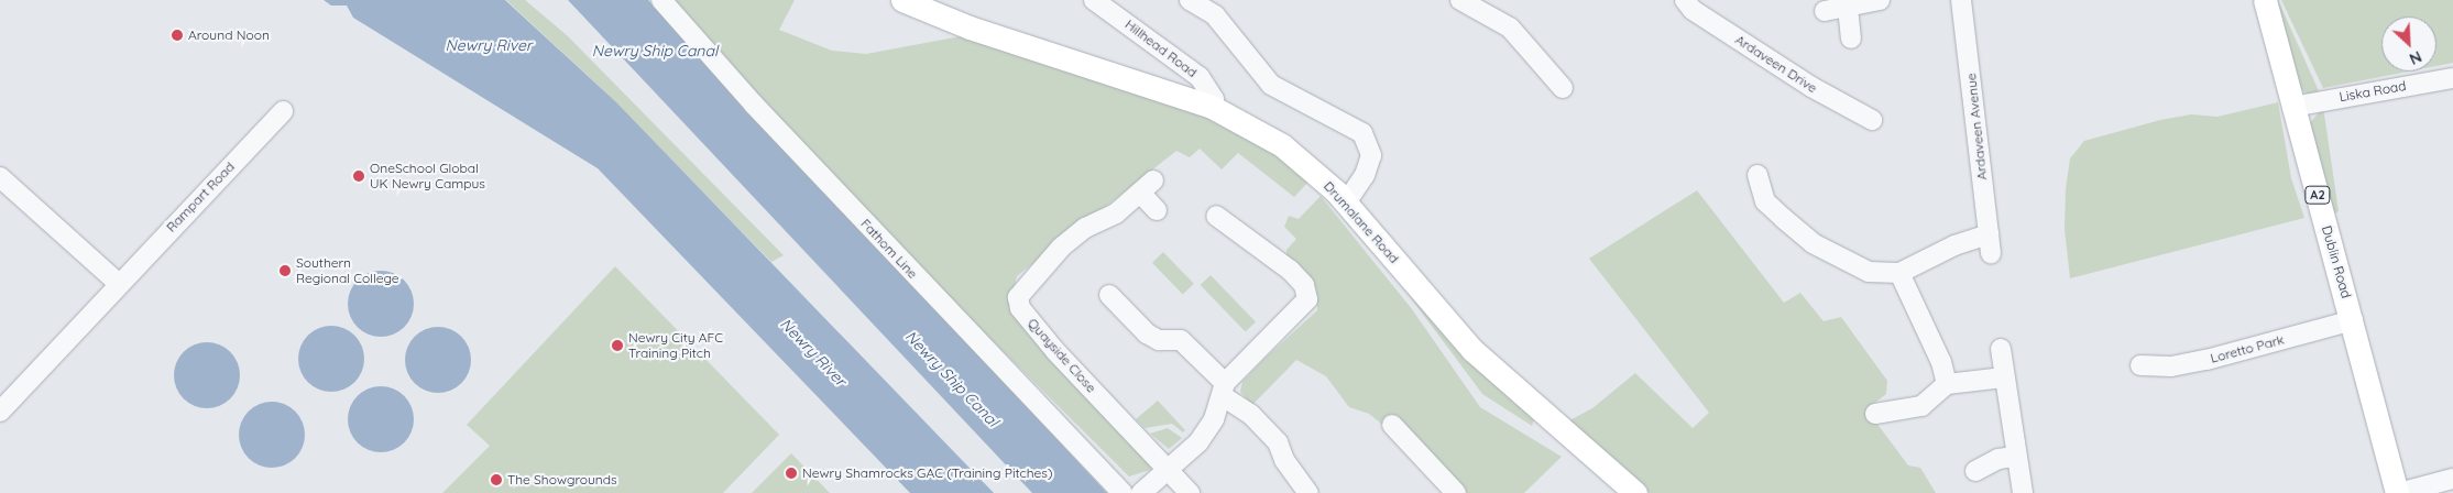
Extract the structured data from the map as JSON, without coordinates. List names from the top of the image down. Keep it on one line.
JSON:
{"streets":{"main road":["A2","Drumalane Road","Dublin Road"],"street":["Hillhead Road","Ardaveen Drive","Liska Road","Ardaveen Avenue","Rampart Road","Fathom Line","Loretto Park","Quayside Close"]},"crossings":[["Hillhead Road","Drumalane Road"],["Liska Road","Dublin Road"],["Dublin Road","Loretto Park"]],"water":["Newry River","Newry Ship Canal"],"places":["Around Noon","OneSchool Global UK Newry Campus","Southern Regional College","Newry City AFC Training Pitch","Newry Shamrocks GAC (Training Pitches)","The Showgrounds"],"north":"bottom right"}
